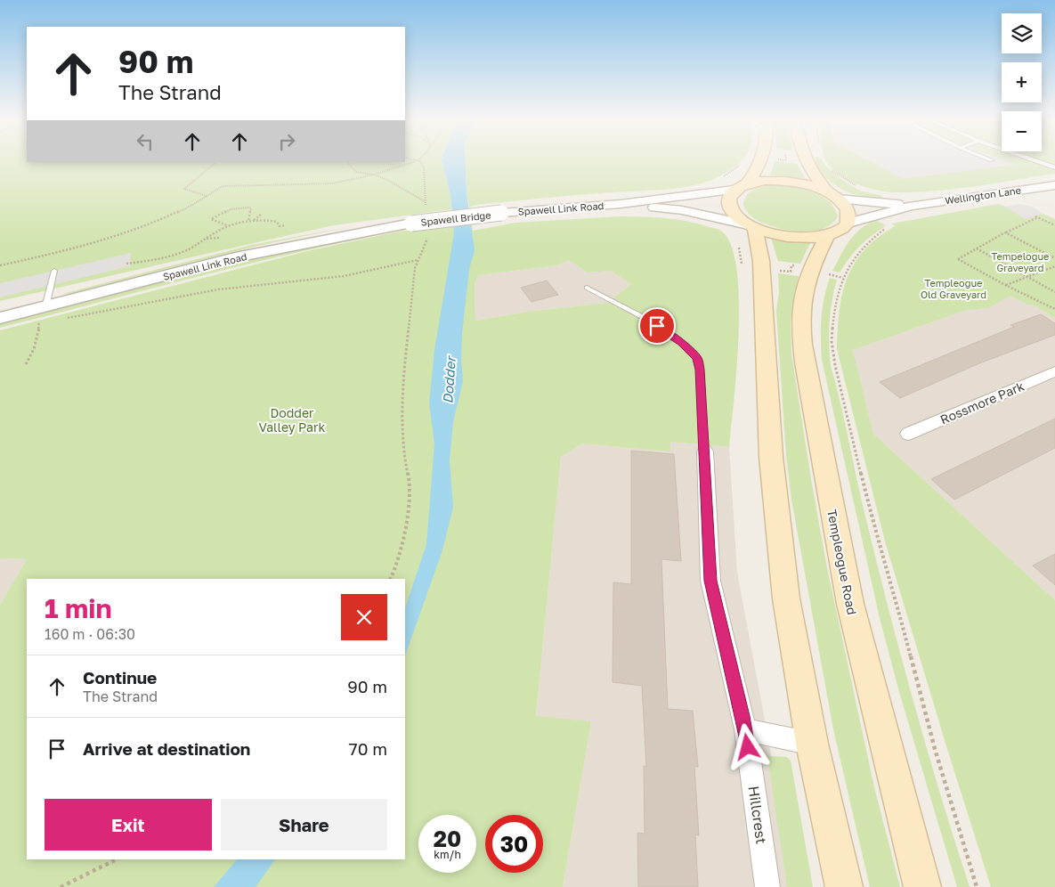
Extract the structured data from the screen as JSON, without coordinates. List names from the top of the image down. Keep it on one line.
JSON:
{"streets":{"main road":["Templeogue Road"],"street":["Wellington Lane","Spawell Link Road","Spawell Bridge","Rossmore Park","Hillcrest"]},"crossings":[["Wellington Lane","Templeogue Road"],["Spawell Link Road","Spawell Bridge"]],"water":["Dodder"],"parks":["Tempelogue Graveyard","Templeogue Old Graveyard","Dodder Valley Park"],"page":{"map_buttons":["+","−"],"turn":["90 m","The Strand"],"heading":["1 min","160 m · 06:30"],"list":[{"name":"Continue","note":"The Strand","value":"90 m"},{"name":"Arrive at destination","value":"70 m"}],"buttons":["Exit","Share"],"speed":"20 km/h","limit":"30"}}
